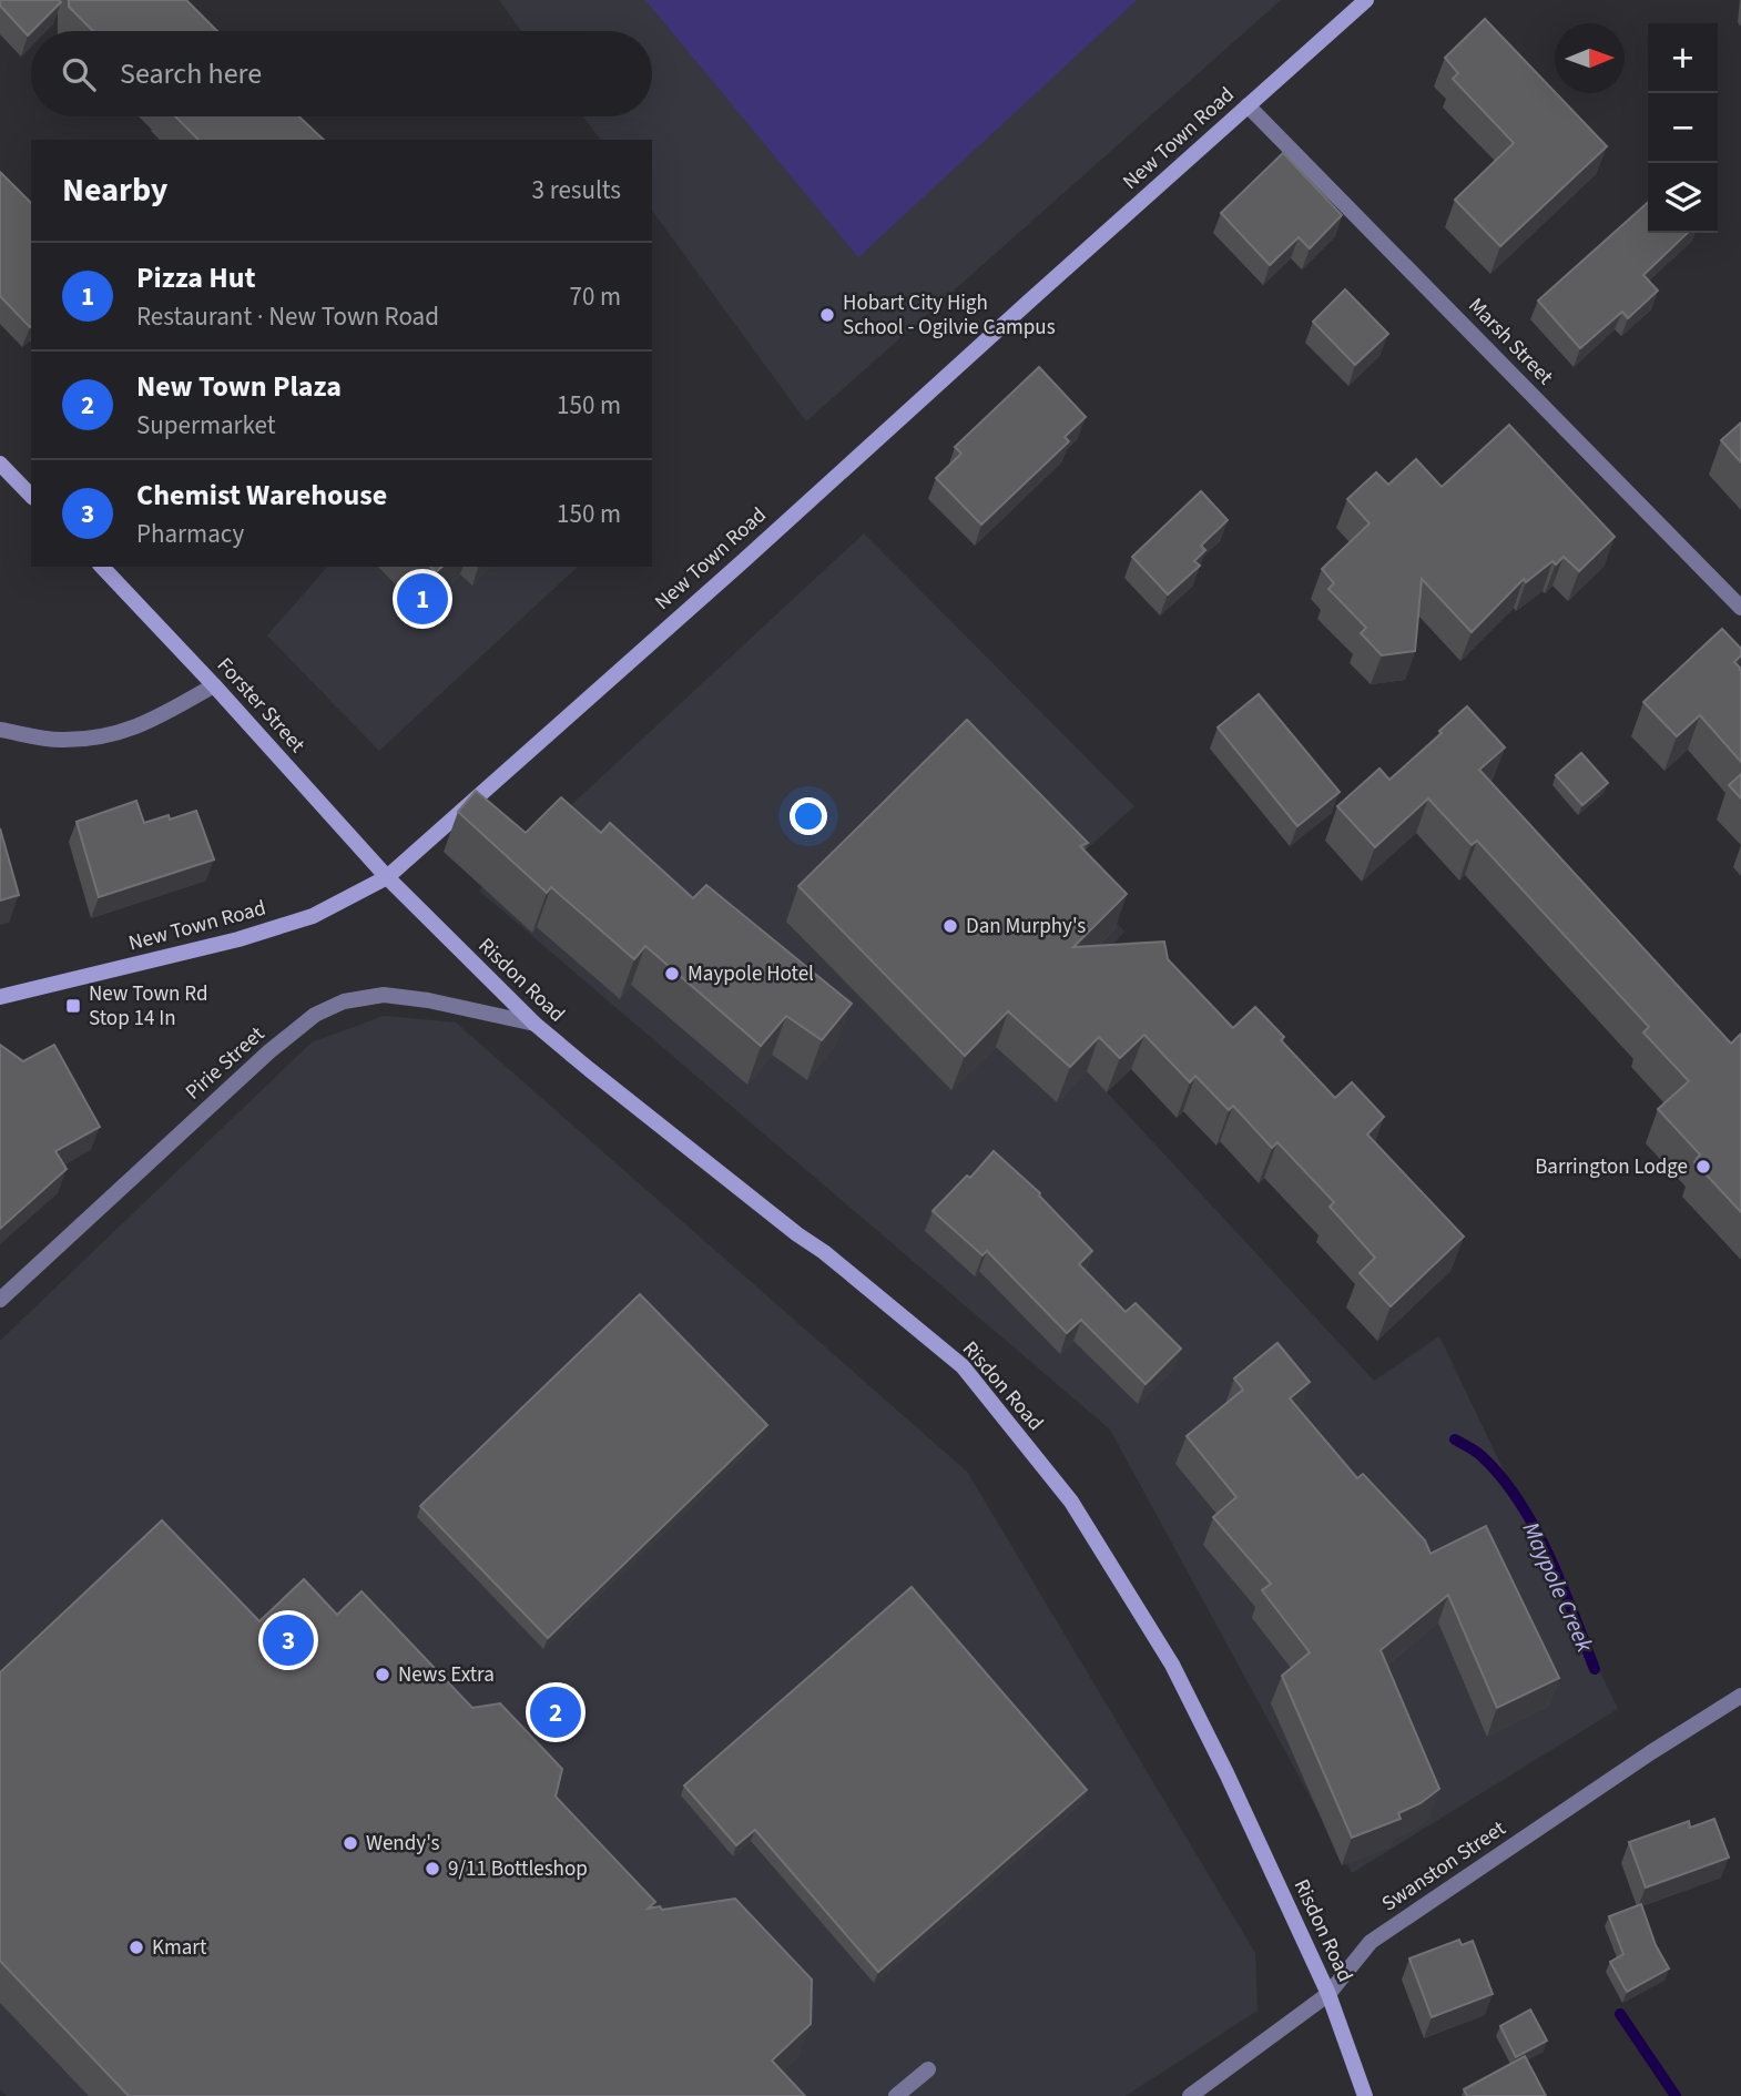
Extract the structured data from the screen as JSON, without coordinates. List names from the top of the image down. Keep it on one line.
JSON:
{"streets":{"street":["New Town Road","Marsh Street","Forster Street","Risdon Road","Pirie Street","Swanston Street"]},"crossings":[["New Town Road","Marsh Street"],["New Town Road","Forster Street"],["New Town Road","Risdon Road"],["Forster Street","Risdon Road"],["Risdon Road","Pirie Street"],["Risdon Road","Swanston Street"]],"water":["Maypole Creek"],"places":{"other":["Hobart City High School - Ogilvie Campus","Dan Murphy's","Maypole Hotel","Barrington Lodge","News Extra","Wendy's","9/11 Bottleshop","Kmart"],"transit":["New Town Rd Stop 14 In"]},"north":"right","page":{"map_buttons":["+","−"],"search":"Search here","heading":["Nearby","3 results"],"list":[{"mark":"1","name":"Pizza Hut","note":"Restaurant · New Town Road","value":"70 m"},{"mark":"2","name":"New Town Plaza","note":"Supermarket","value":"150 m"},{"mark":"3","name":"Chemist Warehouse","note":"Pharmacy","value":"150 m"}],"pins":["1","3","2"]}}
